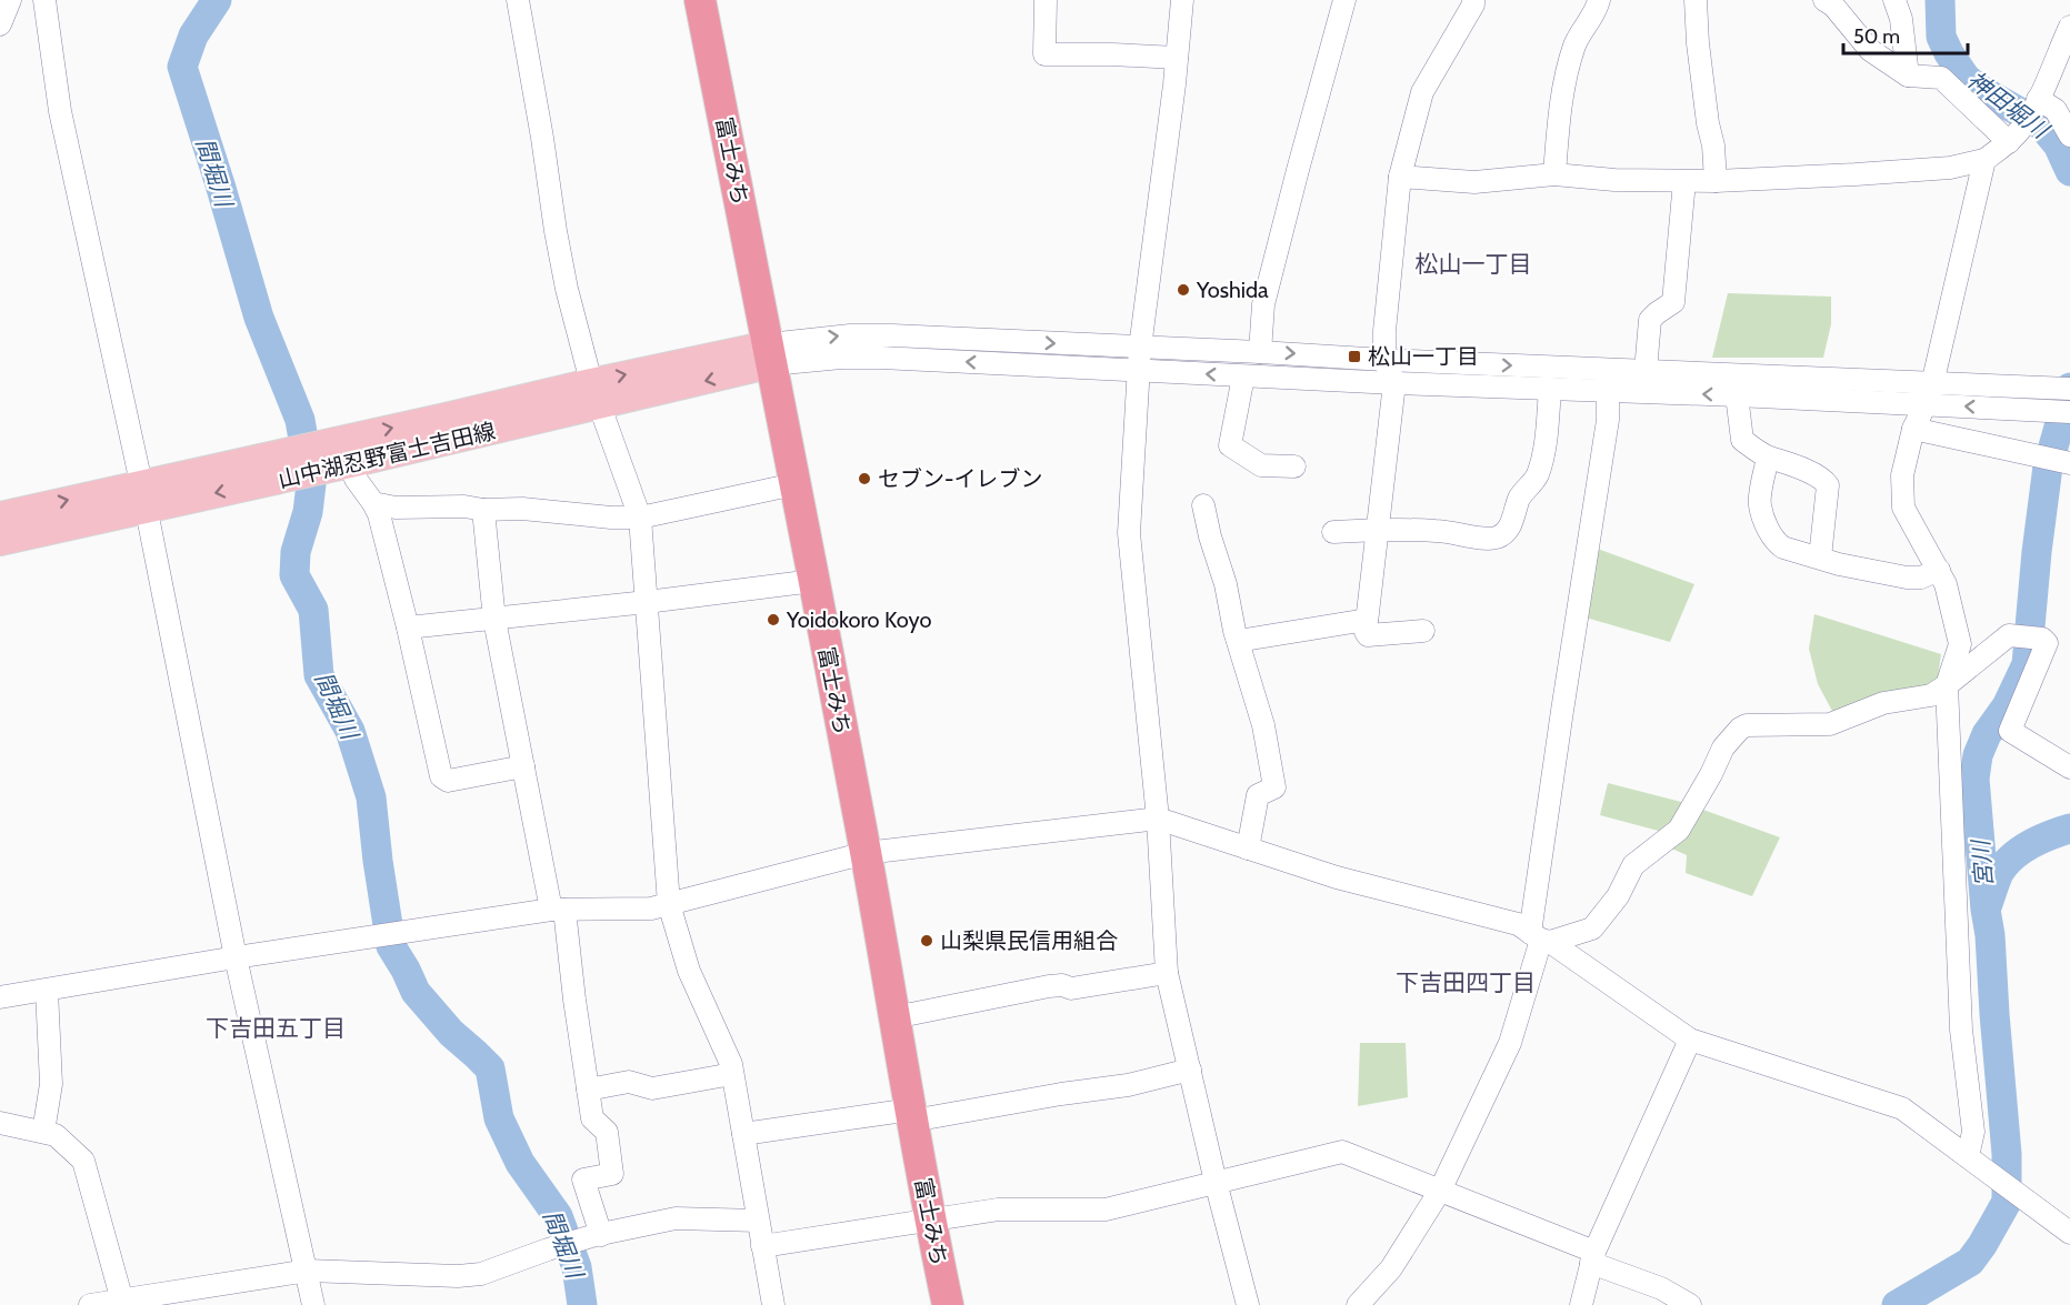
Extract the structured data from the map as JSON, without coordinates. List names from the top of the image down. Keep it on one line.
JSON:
{"streets":{"highway":["富士みち"],"main road":["山中湖忍野富士吉田線"]},"crossings":[["富士みち","山中湖忍野富士吉田線"]],"districts":["松山一丁目","下吉田四丁目","下吉田五丁目"],"water":["神田堀川","間堀川","宮川"],"places":{"other":["Yoshida","セブン-イレブン","Yoidokoro Koyo","山梨県民信用組合"],"transit":["松山一丁目"]},"scale_bar":"50 m"}
